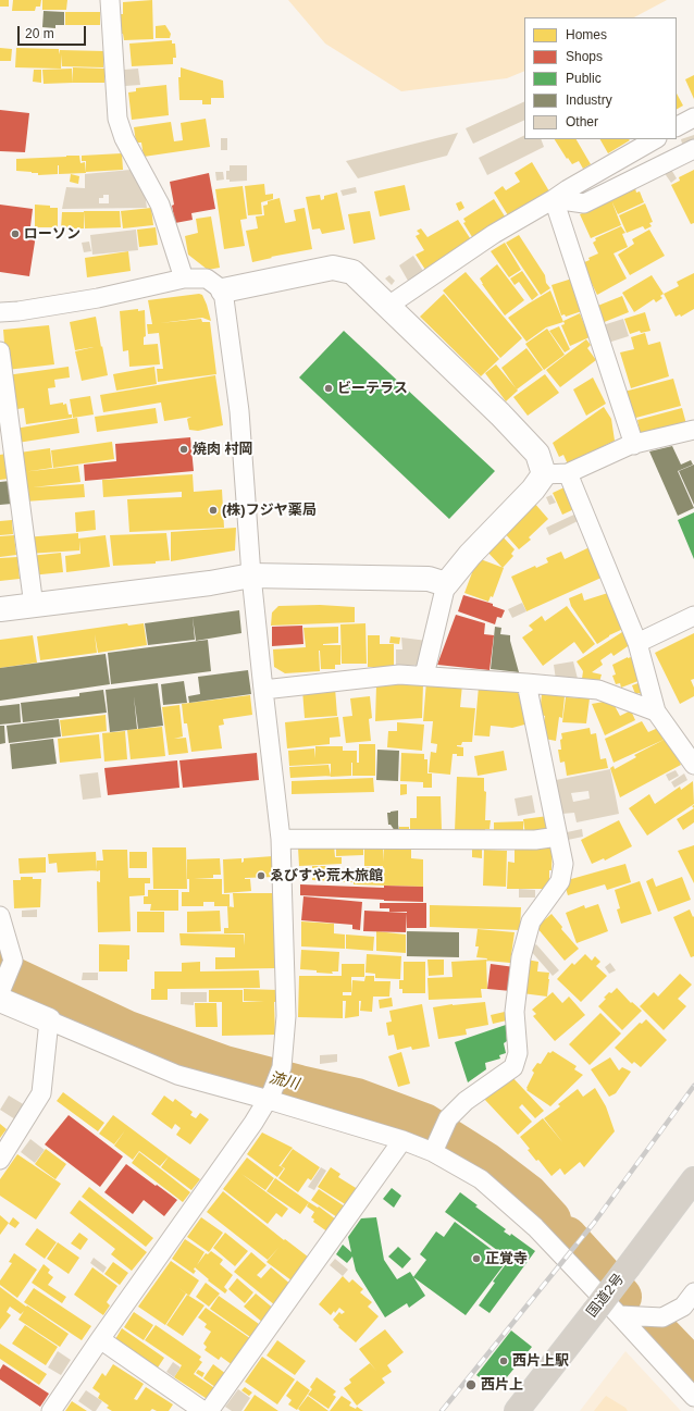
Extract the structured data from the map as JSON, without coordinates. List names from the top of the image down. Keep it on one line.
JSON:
{"streets":{"highway":["国道2号"]},"water":["流川"],"places":["ローソン","ビーテラス","焼肉 村岡","(株)フジヤ薬局","ゑびすや荒木旅館","正覚寺","西片上駅","西片上"],"legend":["Homes","Shops","Public","Industry","Other"],"scale_bar":"20 m"}
